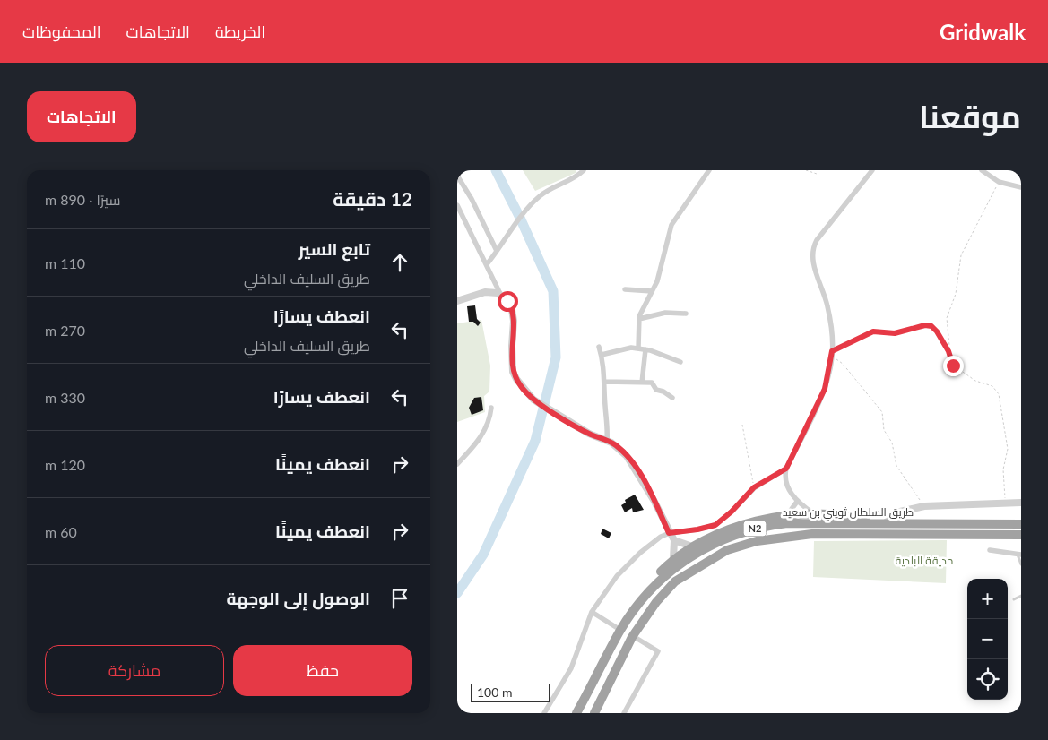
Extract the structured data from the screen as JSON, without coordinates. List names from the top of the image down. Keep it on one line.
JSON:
{"streets":{"highway":["طريق السلطان ثويني بن سعيد","N2"]},"parks":["حديقة البلدية"],"scale_bar":"100 m","page":{"header":"Gridwalk","nav":["الخريطة","الاتجاهات","المحفوظات"],"title":"موقعنا","buttons":["الاتجاهات",["حفظ","مشاركة"]],"heading":["12 دقيقة","سيرًا · 890 m"],"list":[["تابع السير","طريق السليف الداخلي","110 m"],["انعطف يسارًا","طريق السليف الداخلي","270 m"],["انعطف يسارًا","330 m"],["انعطف يمينًا","120 m"],["انعطف يمينًا","60 m"],"الوصول إلى الوجهة"],"map_buttons":["+","−"],"scale":"100 m"}}
